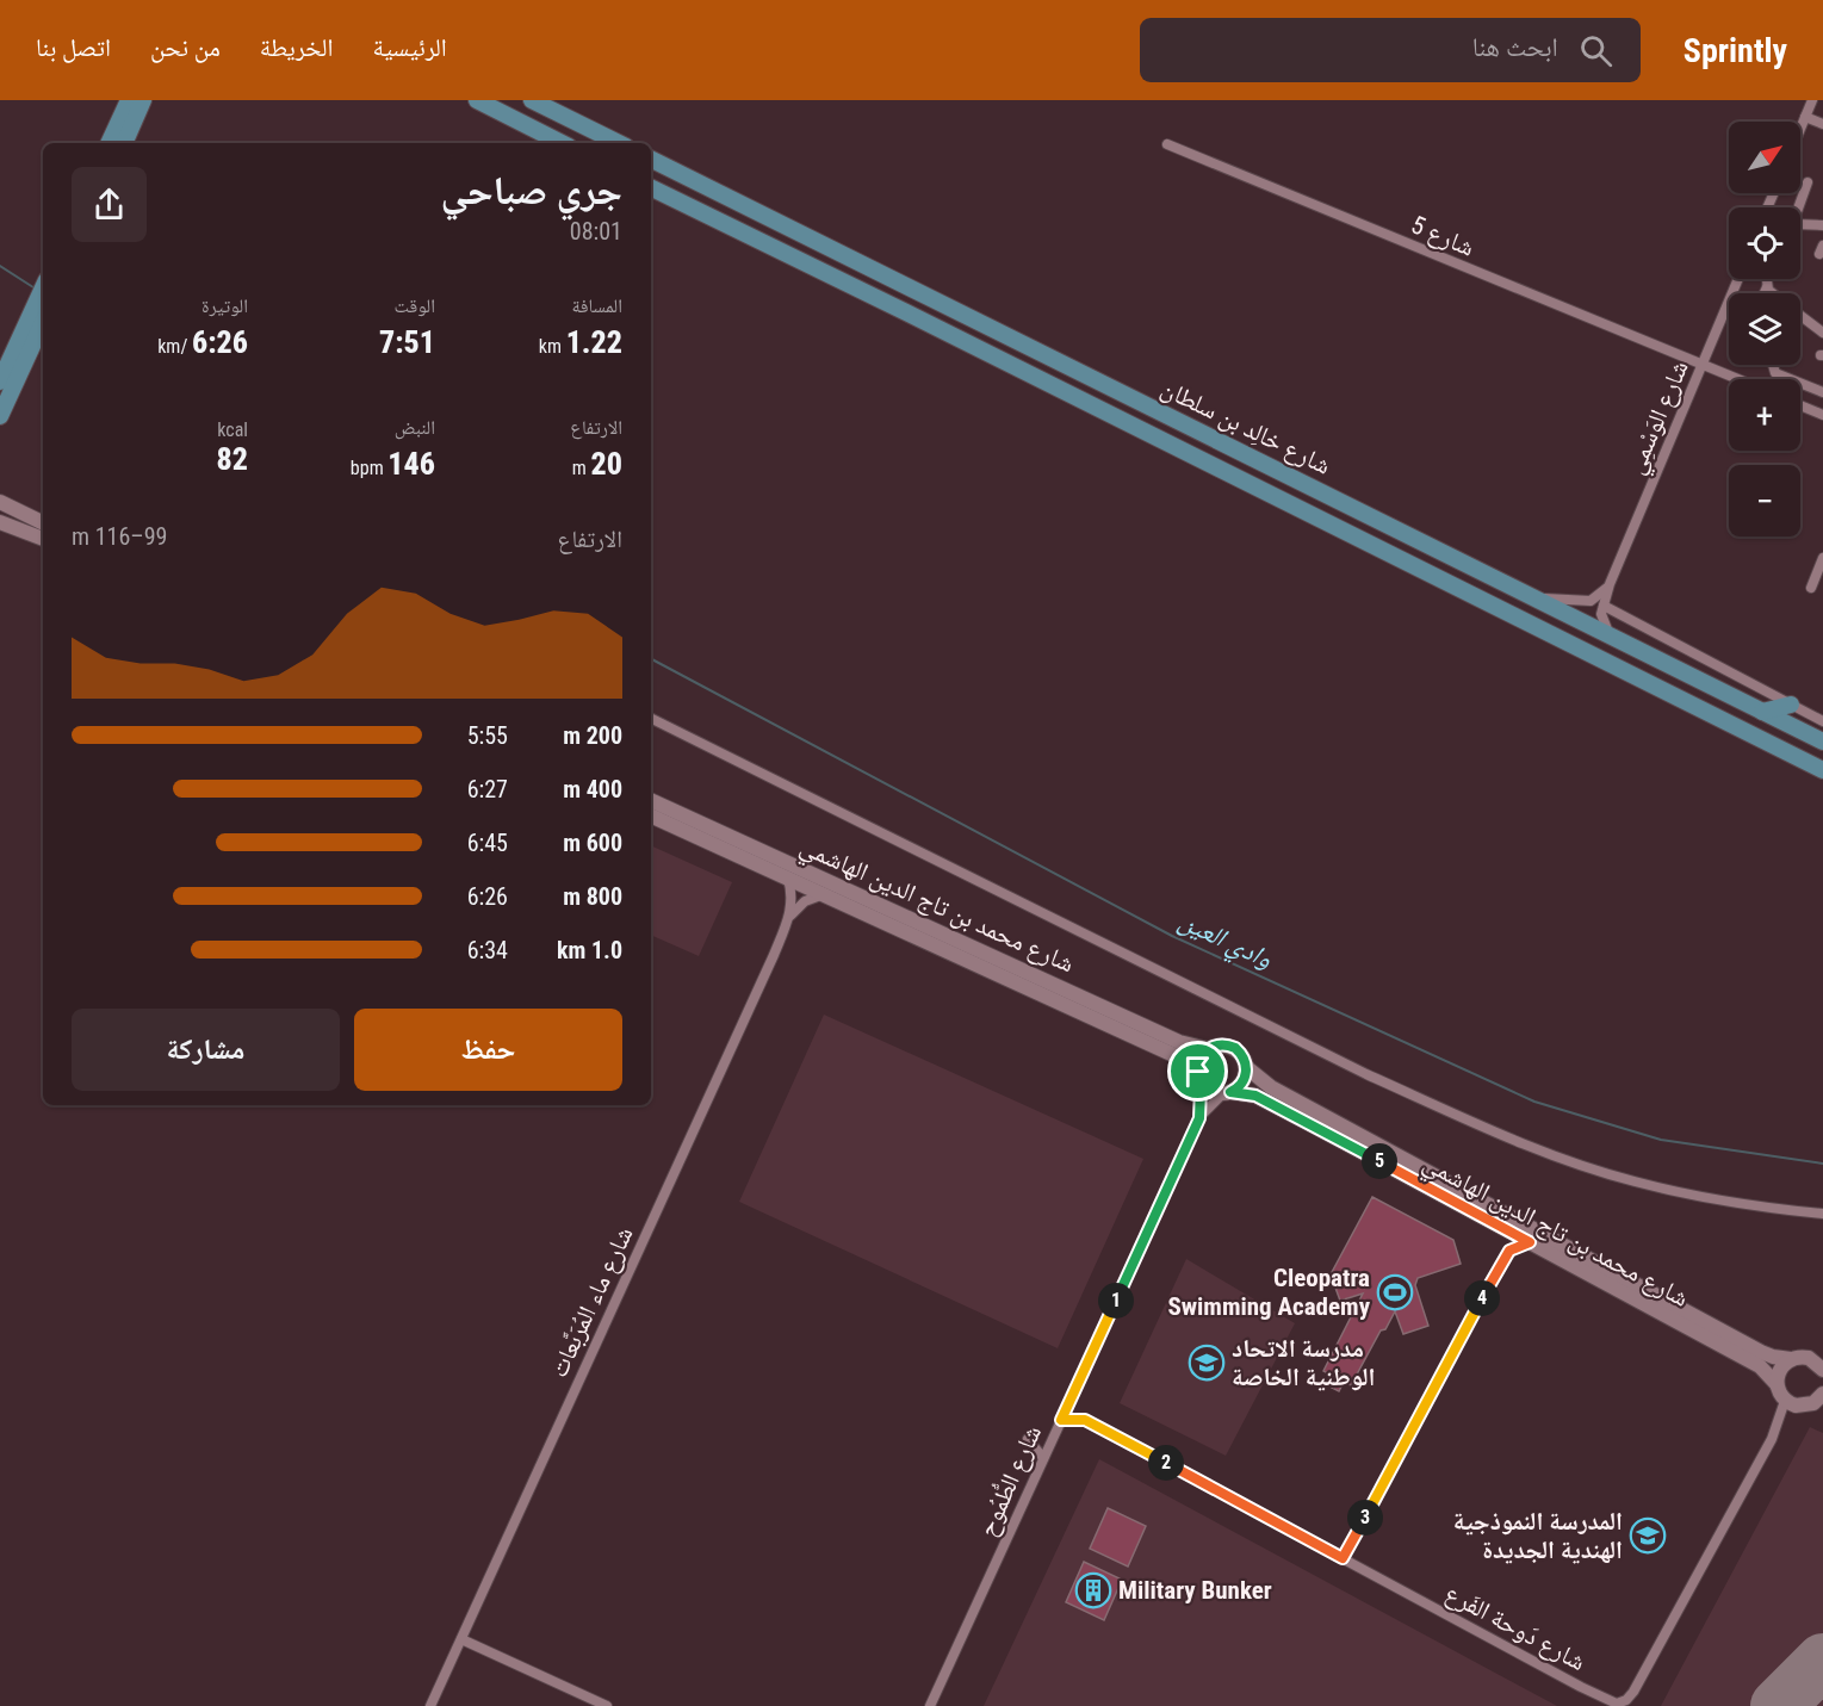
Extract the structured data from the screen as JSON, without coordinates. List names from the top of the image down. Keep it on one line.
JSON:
{"streets":{"main road":["شارع خالِد بن سلطان"],"street":["شارع 5","شارع الوَسْمِي","شارع محمد بن تاج الدين الهاشمي","شارع ماء المُرَبَّعات","شارع الطُّمُوح","شارع دَوحة الفَرع"]},"crossings":[["شارع 5","شارع الوَسْمِي"],["شارع الوَسْمِي","شارع خالِد بن سلطان"],["شارع محمد بن تاج الدين الهاشمي","شارع ماء المُرَبَّعات"],["شارع محمد بن تاج الدين الهاشمي","شارع الطُّمُوح"],["شارع الطُّمُوح","شارع دَوحة الفَرع"]],"water":["وادي العين"],"places":{"sports":["Cleopatra Swimming Academy"],"school or university":["مدرسة الاتحاد الوطنية الخاصة","المدرسة النموذجية الهندية الجديدة"],"building":["Military Bunker"]},"north":"top right","page":{"header":"Sprintly","search":"ابحث هنا","nav":["الرئيسية","الخريطة","من نحن","اتصل بنا"],"map_buttons":["+","−"],"heading":["جري صباحي","08:01"],"stats":[["المسافة","1.22 km"],["الوقت","7:51"],["الوتيرة","6:26 /km"],["الارتفاع","20 m"],["النبض","146 bpm"],["kcal","82"]],"chart":["الارتفاع","99–116 m"],"list":[{"name":"200 m","note":"5:55"},{"name":"400 m","note":"6:27"},{"name":"600 m","note":"6:45"},{"name":"800 m","note":"6:26"},{"name":"1.0 km","note":"6:34"}],"buttons":["حفظ","مشاركة"],"pins":["5","4","1","2","3"]}}
